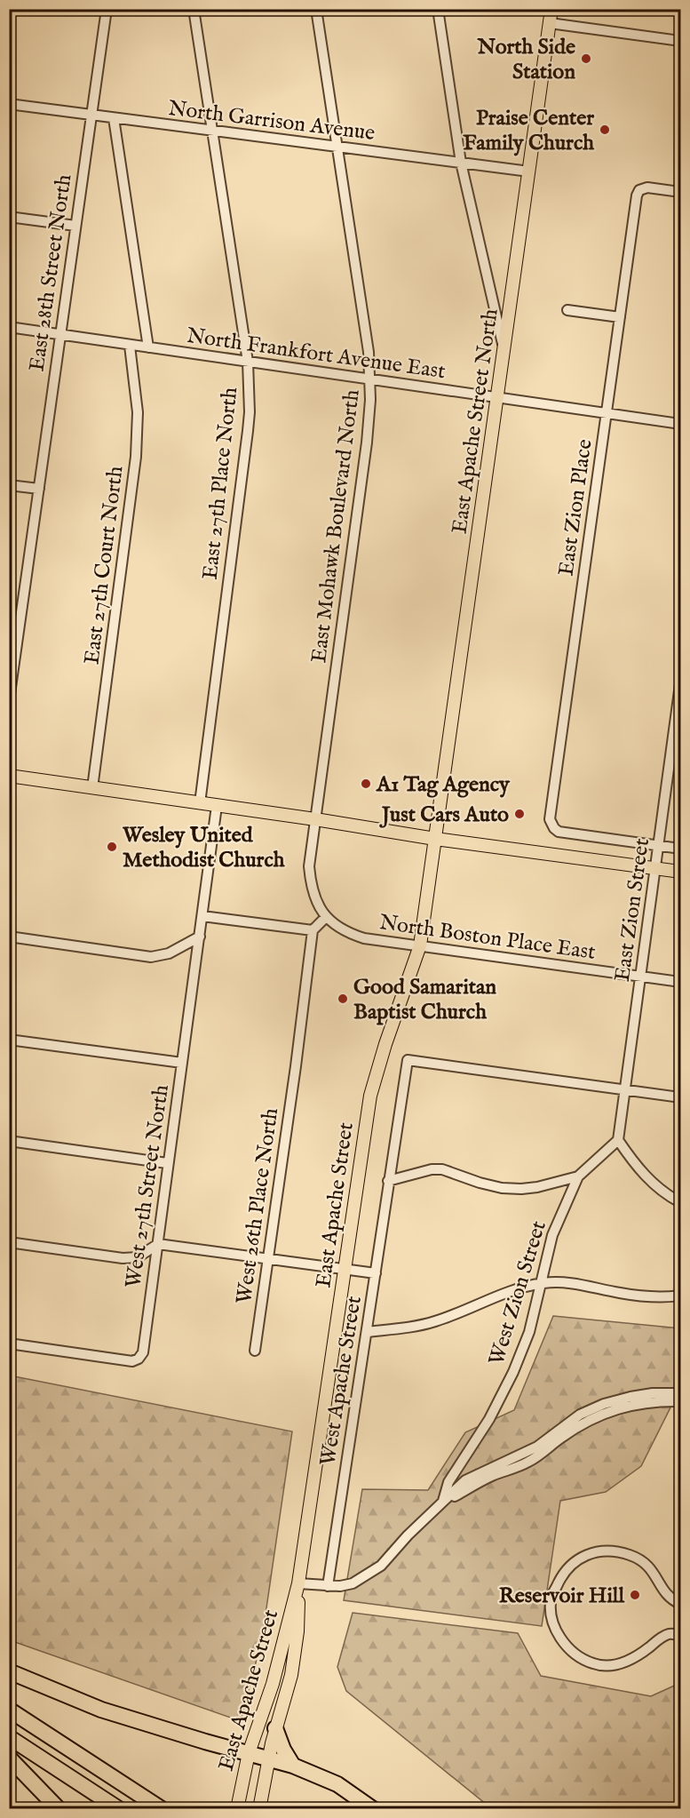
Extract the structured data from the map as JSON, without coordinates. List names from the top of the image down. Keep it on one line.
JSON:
{"streets":{"main road":["East Apache Street North","East Apache Street"],"street":["North Garrison Avenue","East 28th Street North","North Frankfort Avenue East","East 27th Place North","East Zion Place","East Mohawk Boulevard North","East 27th Court North","East Zion Street","North Boston Place East","West 27th Street North","West 26th Place North","West Zion Street","West Apache Street"]},"crossings":[["North Garrison Avenue","East 28th Street North"],["North Garrison Avenue","East Apache Street North"],["North Garrison Avenue","East 27th Place North"],["North Garrison Avenue","East Mohawk Boulevard North"],["East 28th Street North","North Frankfort Avenue East"],["North Frankfort Avenue East","East Apache Street North"],["North Frankfort Avenue East","East 27th Place North"],["North Frankfort Avenue East","East Zion Place"],["North Frankfort Avenue East","East Mohawk Boulevard North"],["North Frankfort Avenue East","East 27th Court North"],["East Apache Street North","East Apache Street"],["East Zion Place","East Zion Street"],["East Mohawk Boulevard North","North Boston Place East"],["East Zion Street","North Boston Place East"],["North Boston Place East","East Apache Street"]],"places":["North Side Station","Praise Center Family Church","A1 Tag Agency","Just Cars Auto","Wesley United Methodist Church","Good Samaritan Baptist Church","Reservoir Hill"]}
